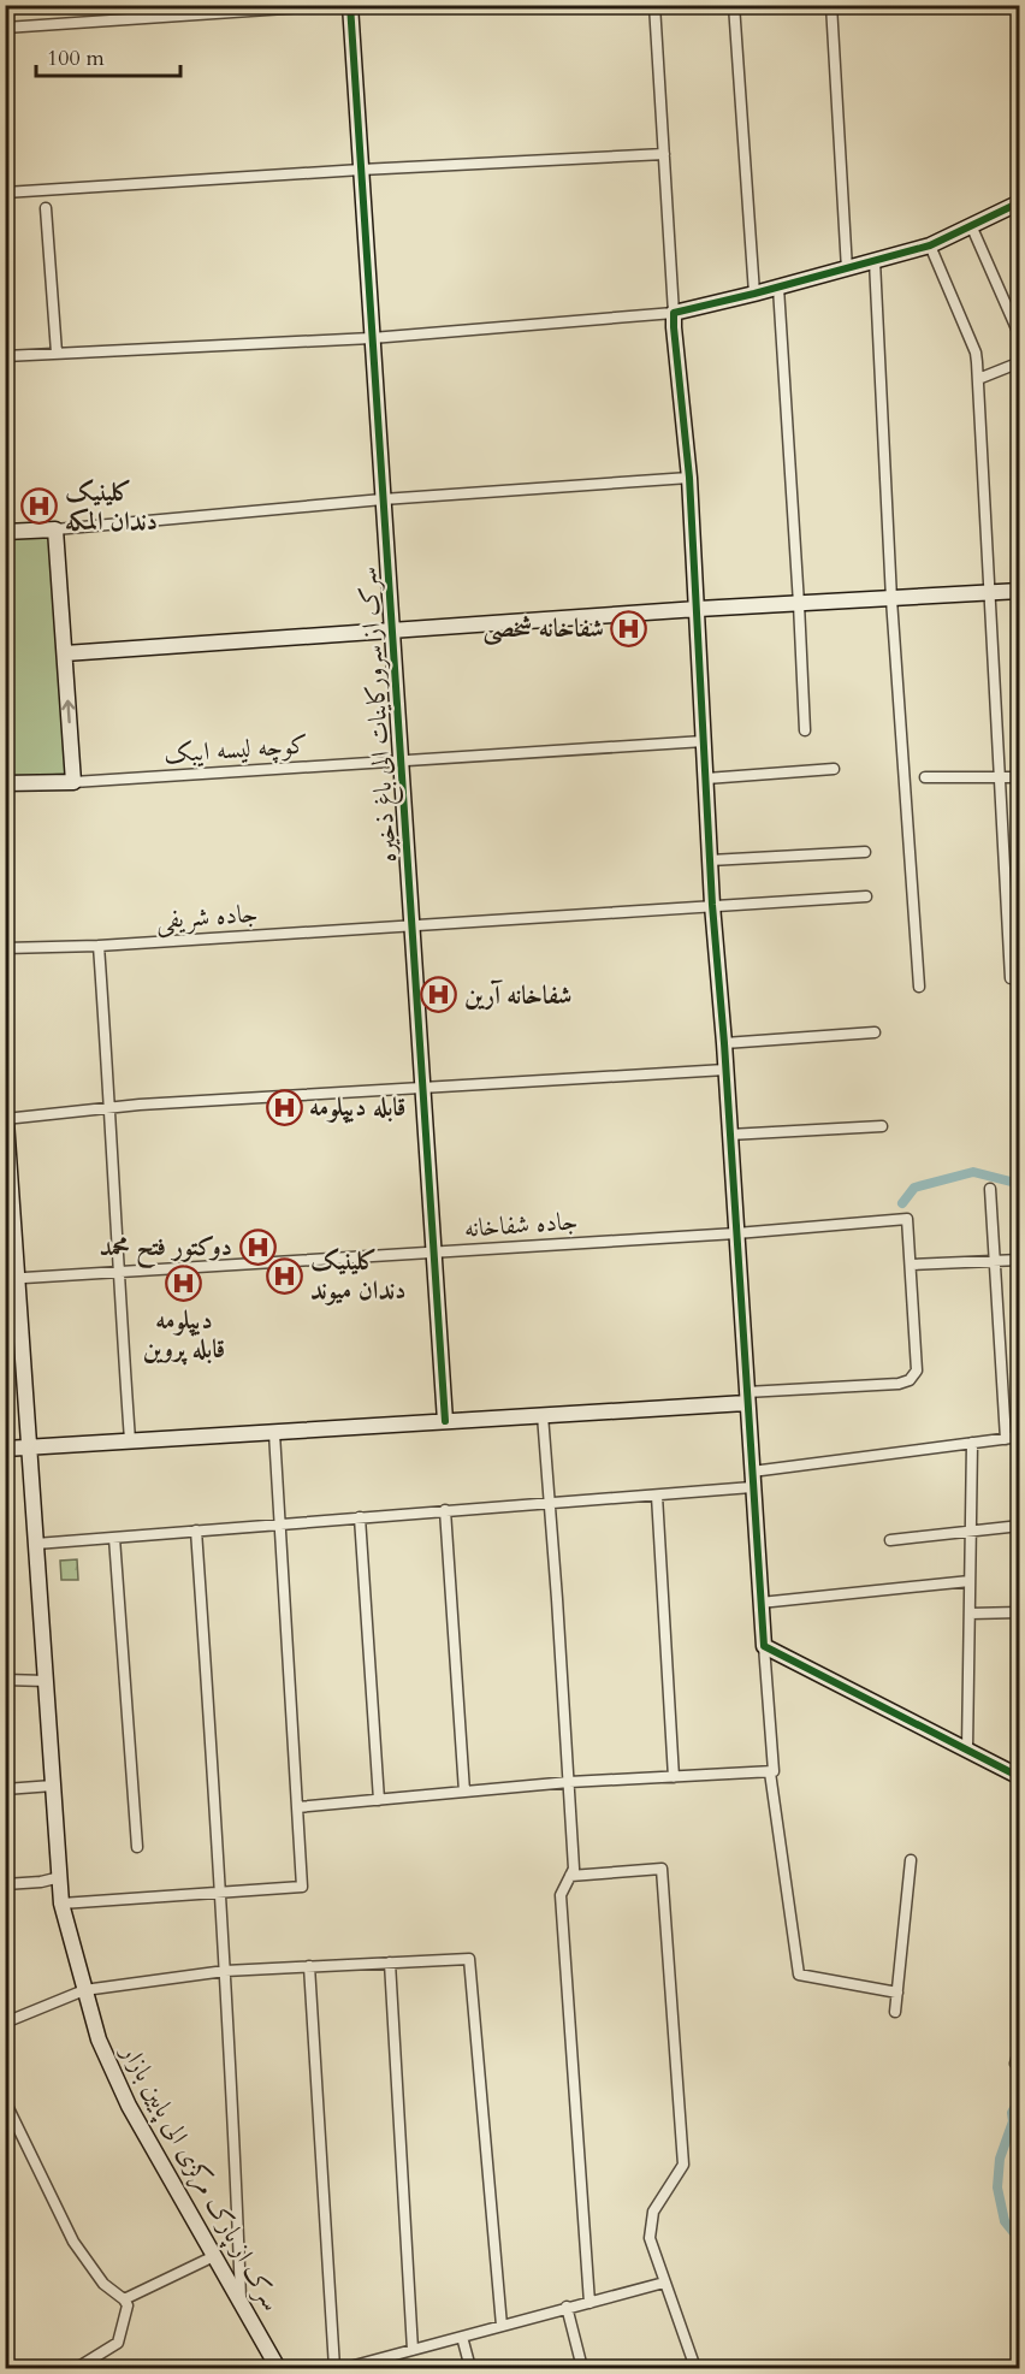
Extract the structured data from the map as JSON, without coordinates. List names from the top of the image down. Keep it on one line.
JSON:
{"streets":{"street":["سرک از سرورکاینات الی باغ ذخیره","کوچه لیسه ایبک","جاده شریفی","جاده شفاخانه","سرک از پارک مرکزی الی پایین بازار"]},"crossings":[["سرک از سرورکاینات الی باغ ذخیره","کوچه لیسه ایبک"],["سرک از سرورکاینات الی باغ ذخیره","جاده شریفی"],["سرک از سرورکاینات الی باغ ذخیره","جاده شفاخانه"],["جاده شفاخانه","سرک از پارک مرکزی الی پایین بازار"]],"places":{"hospital":["کلینیک دندان المکه","شفاخانه شخصی","شفاخانه آرین","قابله دیپلومه","دوکتور فتح محمد","کلینیک دندان میوند","دیپلومه قابله پروین"]},"scale_bar":"100 m"}
